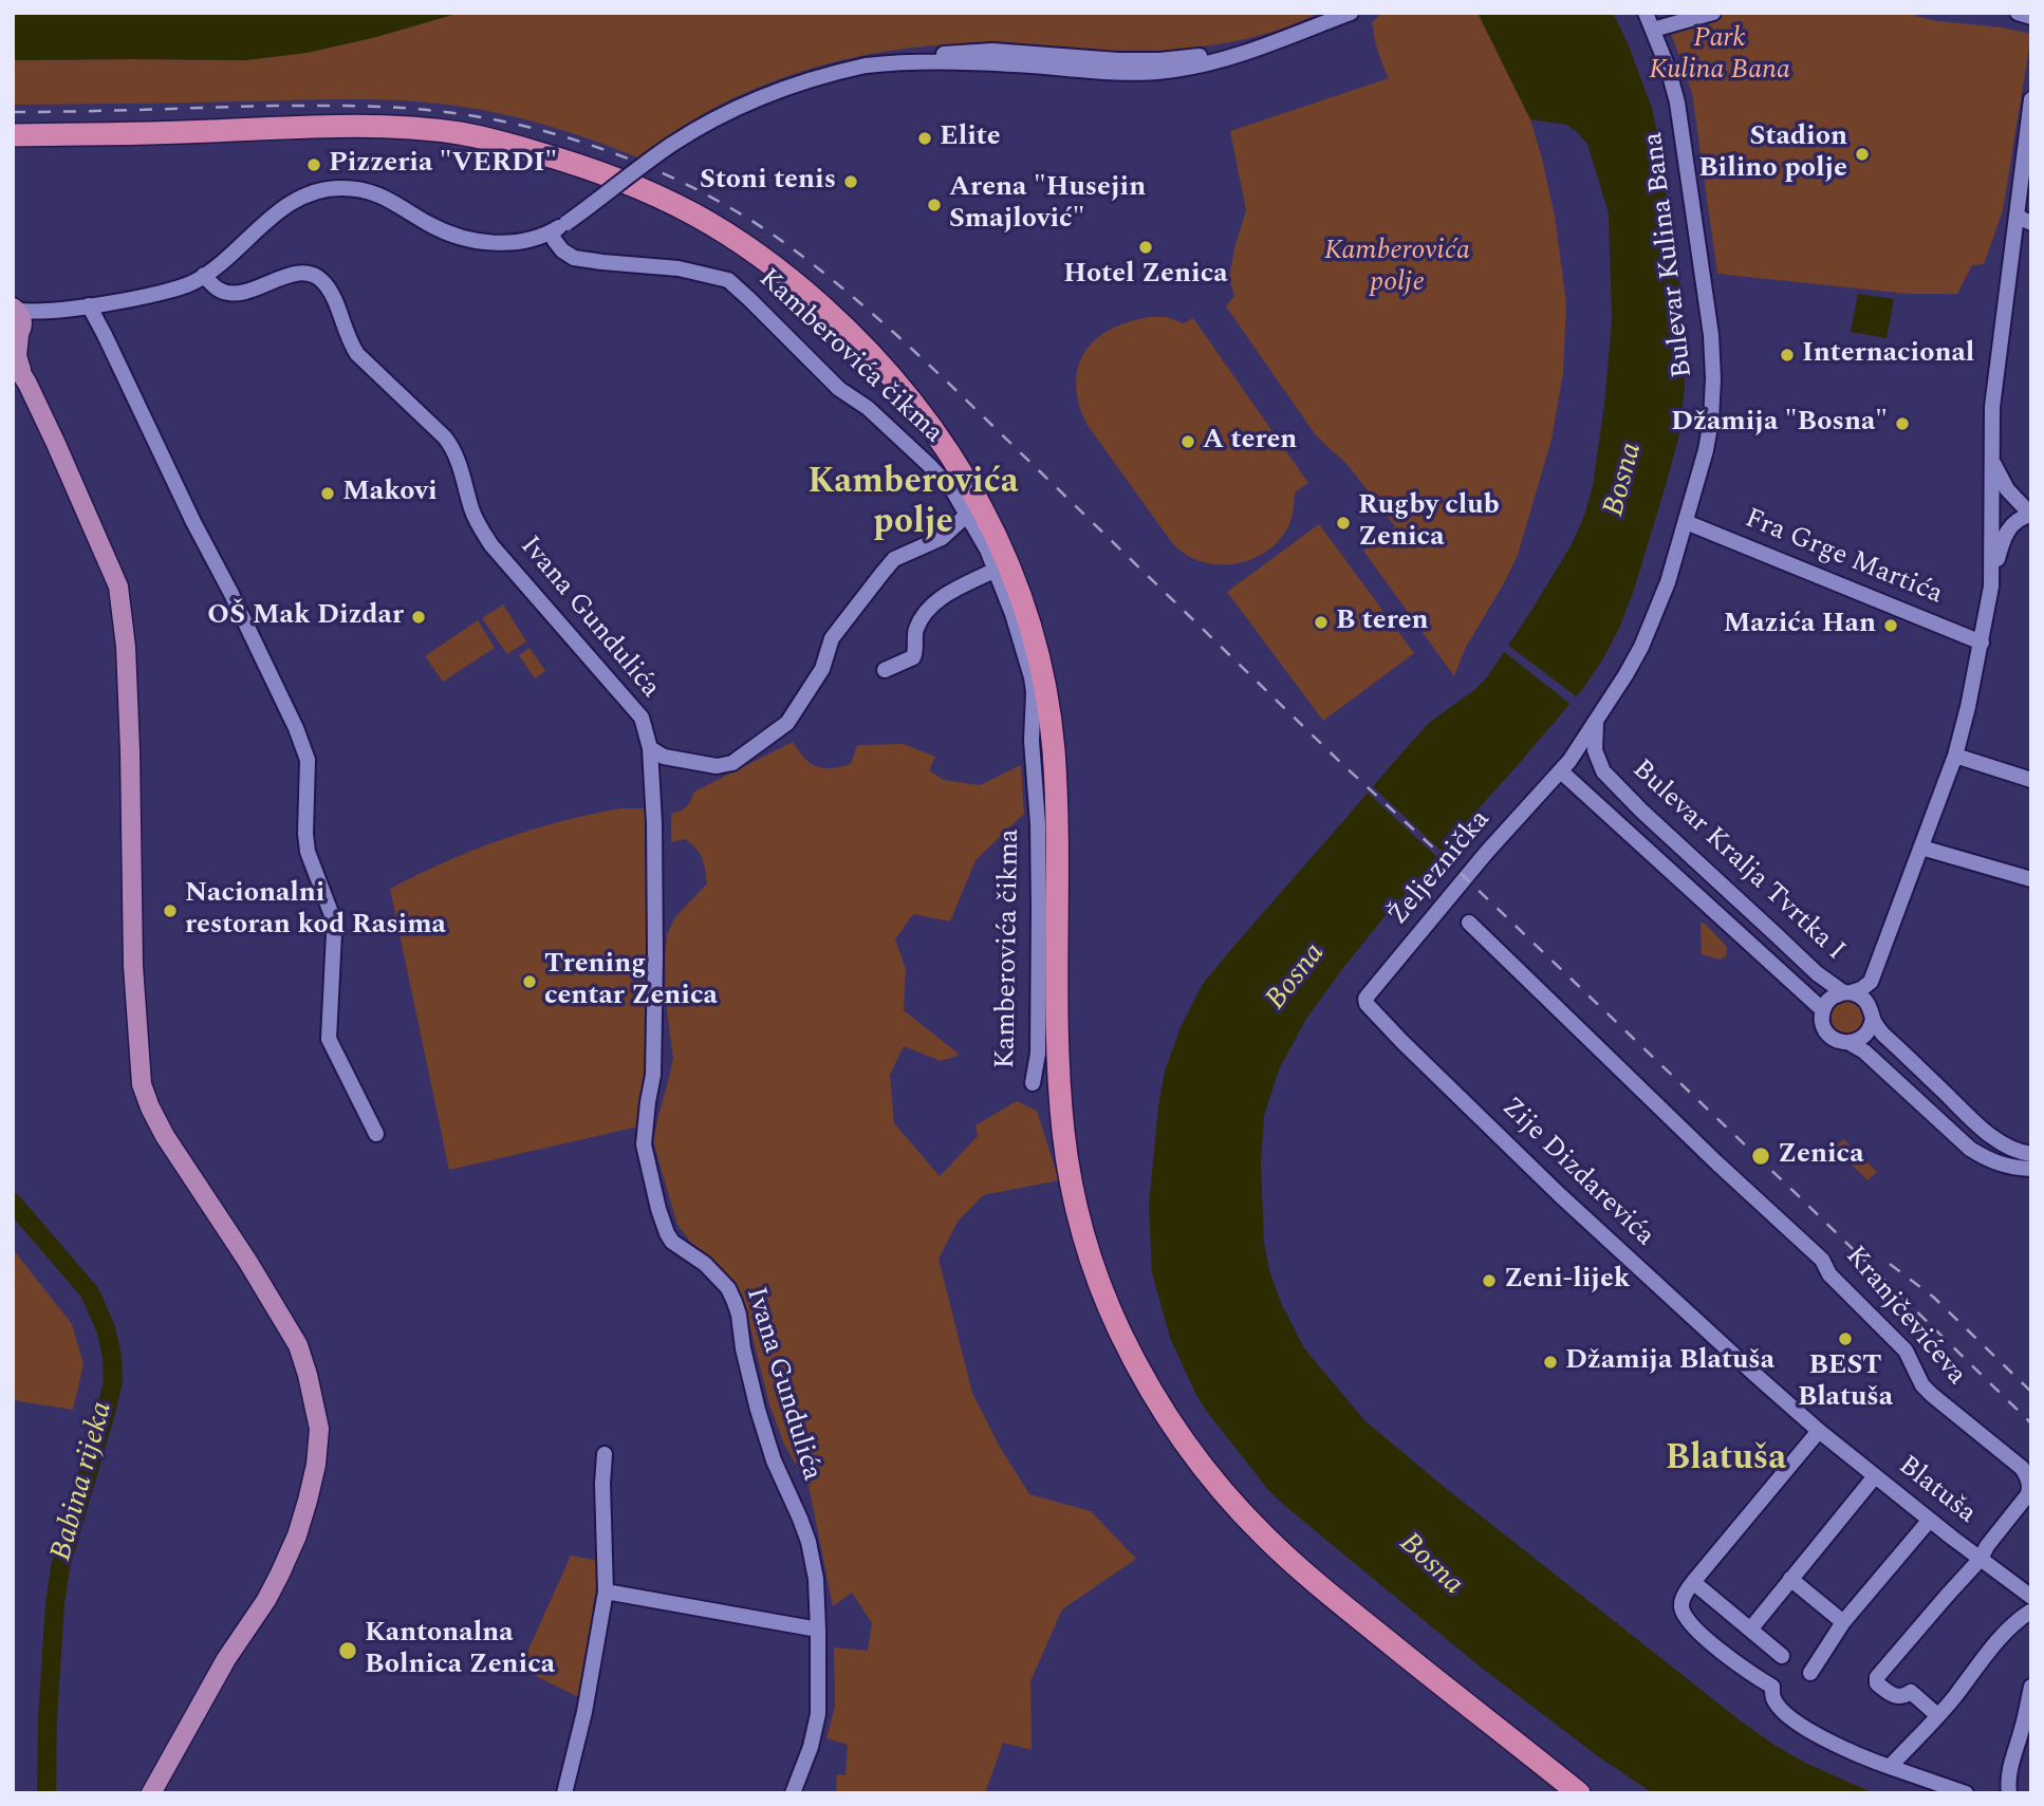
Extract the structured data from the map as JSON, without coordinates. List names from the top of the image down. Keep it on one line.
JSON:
{"streets":{"street":["Bulevar Kulina Bana","Kamberovića čikma","Fra Grge Martića","Ivana Gundulića","Bulevar Kralja Tvrtka I","Željeznička","Zije Dizdarevića","Kranjčevićeva","Blatuša"]},"crossings":[["Bulevar Kulina Bana","Fra Grge Martića"],["Bulevar Kulina Bana","Bulevar Kralja Tvrtka I"],["Bulevar Kulina Bana","Željeznička"],["Bulevar Kralja Tvrtka I","Željeznička"],["Željeznička","Zije Dizdarevića"],["Zije Dizdarevića","Blatuša"],["Kranjčevićeva","Blatuša"]],"districts":["Kamberovića polje","Blatuša"],"water":["Bosna","Babina rijeka"],"parks":["Park Kulina Bana","Kamberovića polje"],"places":["Elite","Stadion Bilino polje","Pizzeria \"VERDI\"","Stoni tenis","Arena \"Husejin Smajlović\"","Hotel Zenica","Internacional","Džamija \"Bosna\"","A teren","Makovi","Rugby club Zenica","OŠ Mak Dizdar","B teren","Mazića Han","Nacionalni restoran kod Rasima","Trening centar Zenica","Zenica","Zeni-lijek","BEST Blatuša","Džamija Blatuša","Kantonalna Bolnica Zenica"]}
